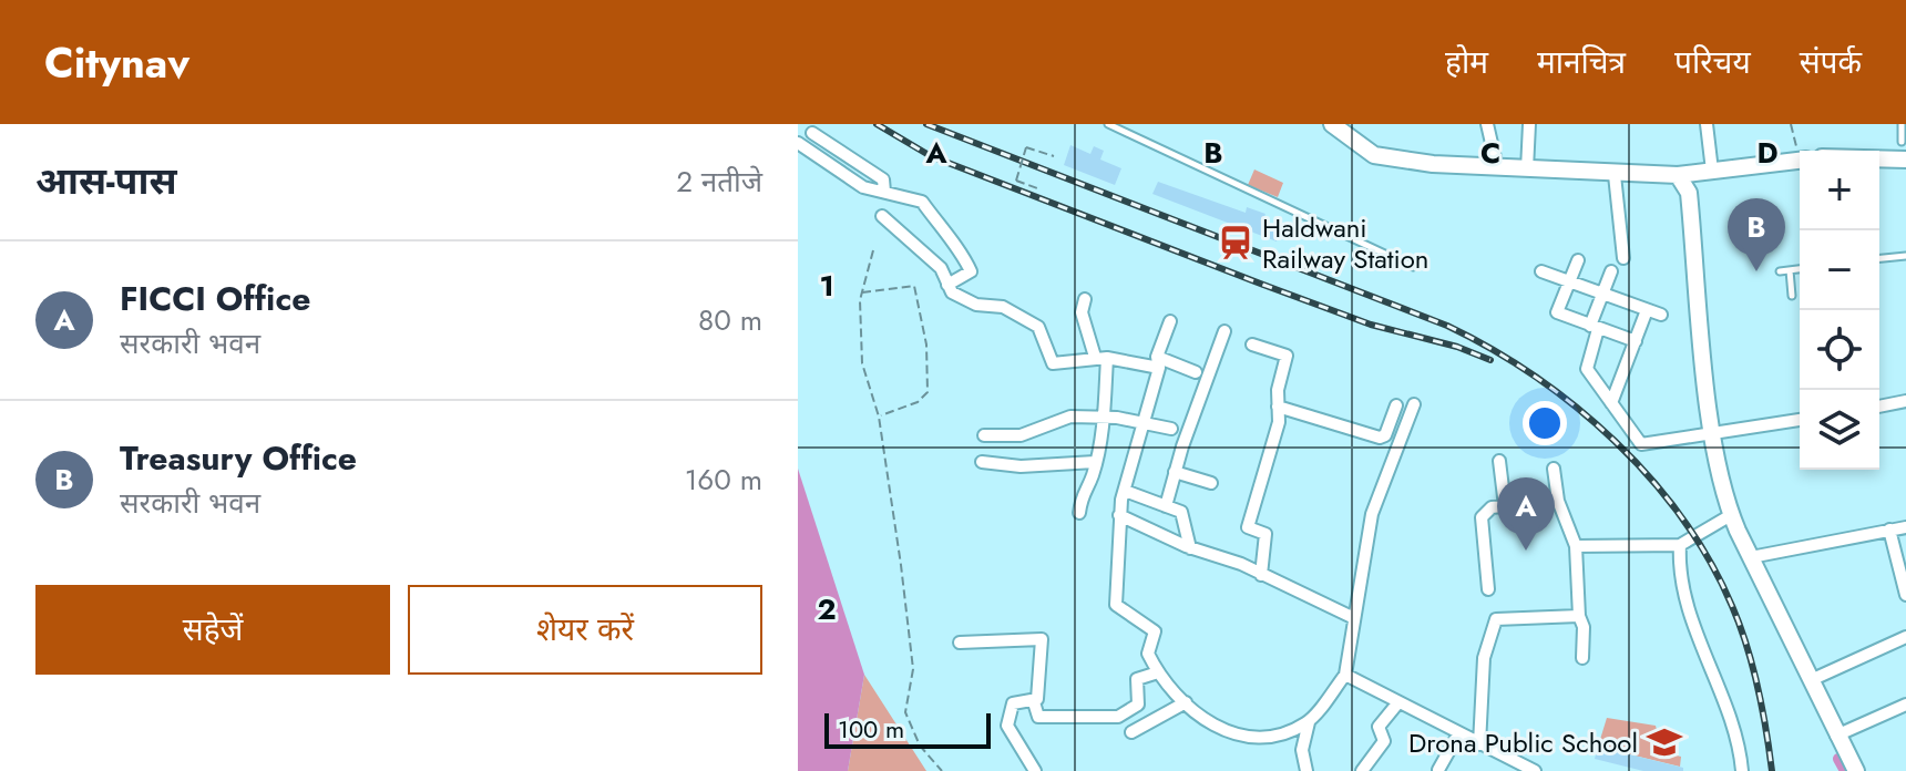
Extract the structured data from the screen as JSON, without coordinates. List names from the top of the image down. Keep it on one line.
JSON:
{"places":{"station":["Haldwani Railway Station"],"school or university":["Drona Public School"]},"scale_bar":"100 m","page":{"header":"Citynav","nav":["होम","मानचित्र","परिचय","संपर्क"],"heading":["आस-पास","2 नतीजे"],"map_buttons":["+","−"],"pins":["B","A"],"list":[{"mark":"A","name":"FICCI Office","note":"सरकारी भवन","value":"80 m"},{"mark":"B","name":"Treasury Office","note":"सरकारी भवन","value":"160 m"}],"buttons":["सहेजें","शेयर करें"],"scale":"100 m"},"grid":{"columns":["A","B","C","D"],"rows":["1","2"]}}
